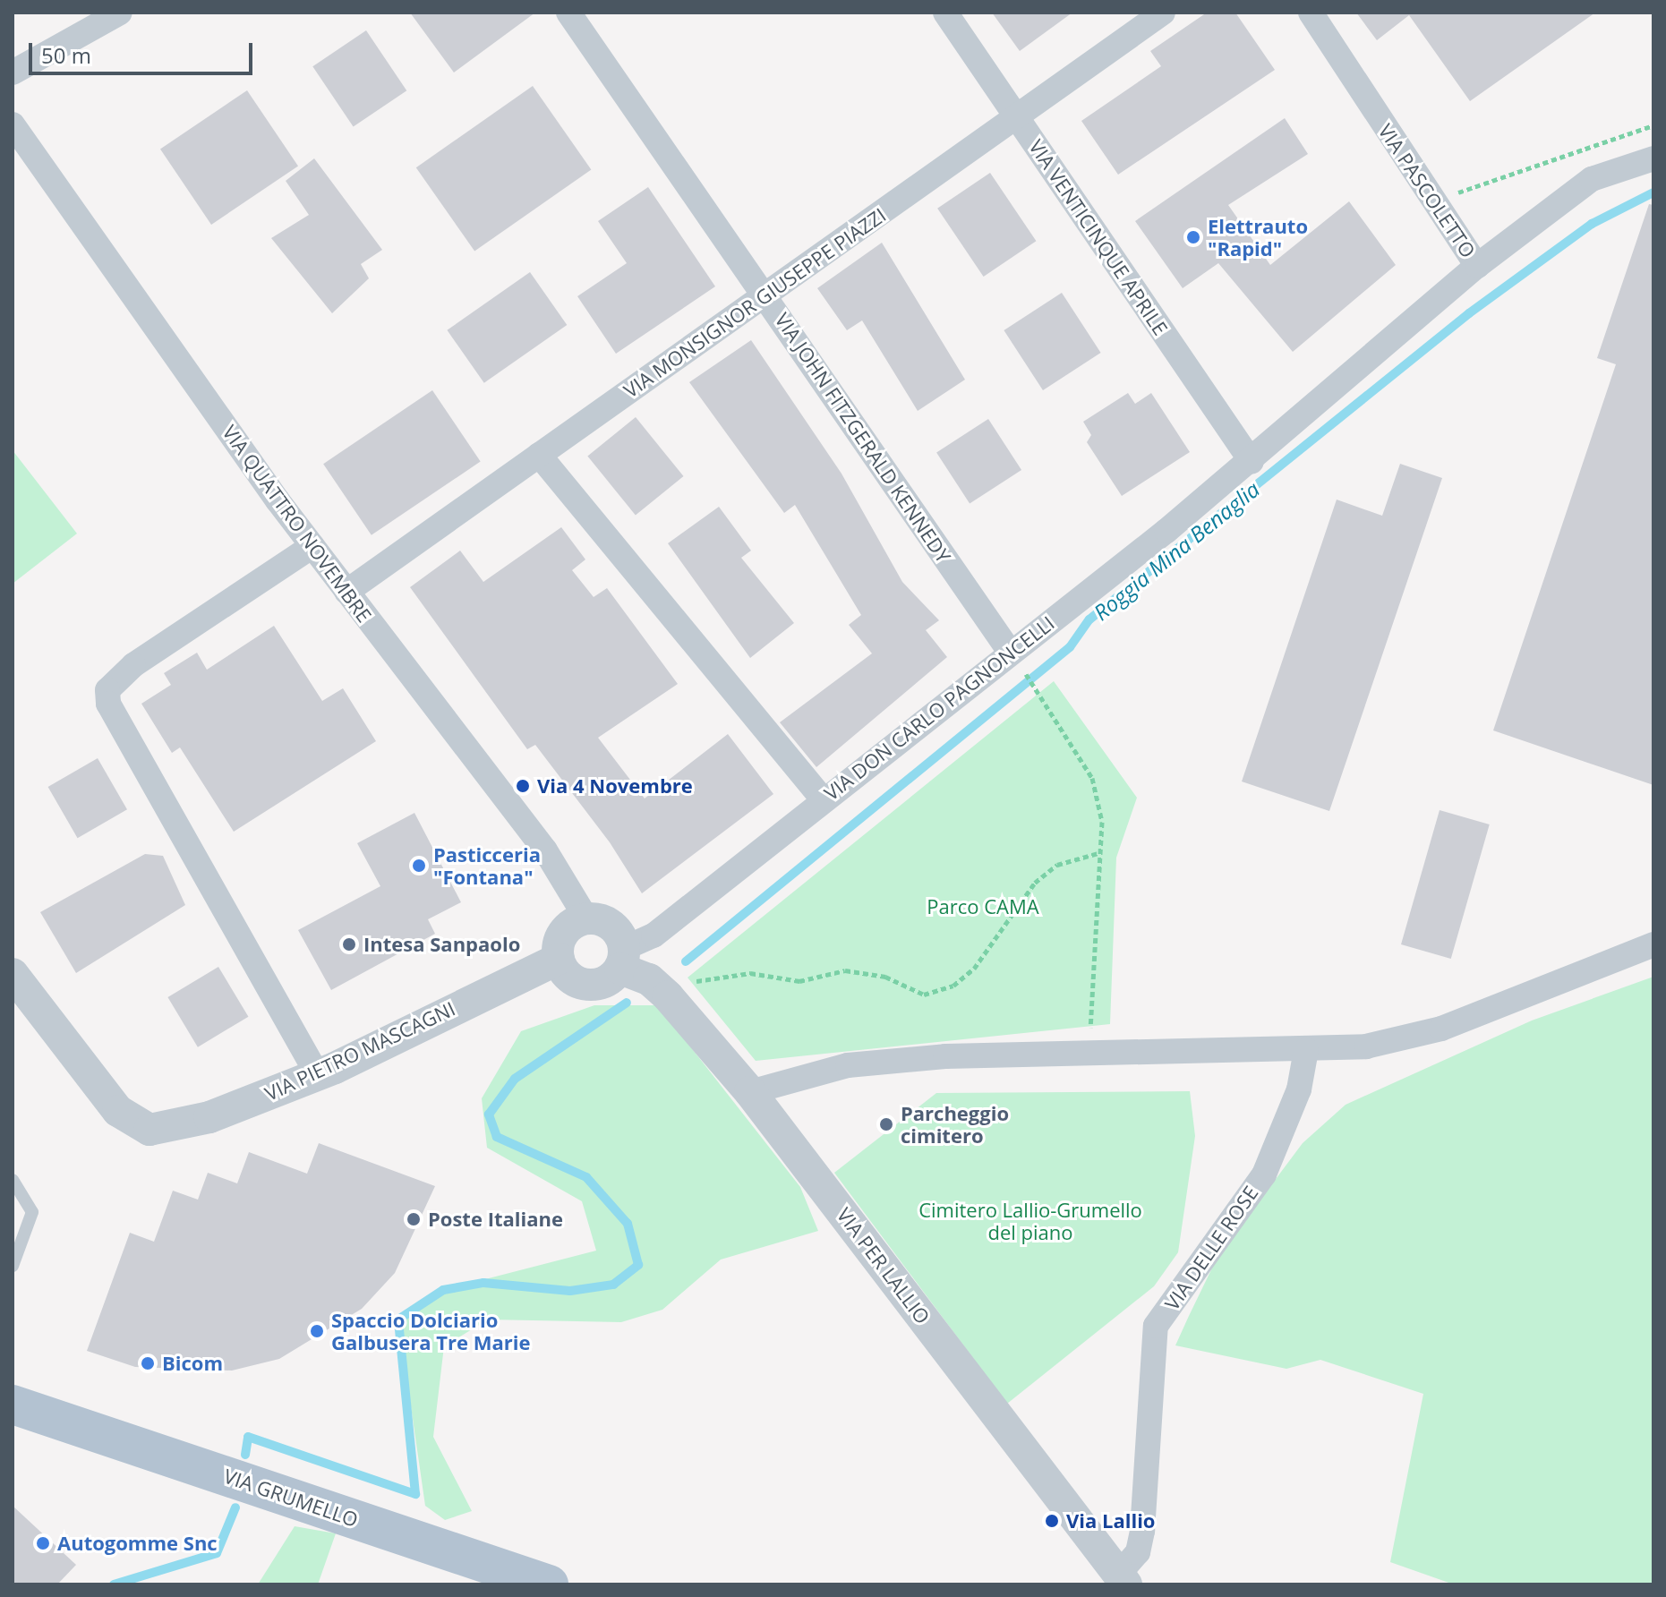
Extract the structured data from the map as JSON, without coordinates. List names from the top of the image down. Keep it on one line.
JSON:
{"streets":{"main road":["VIA GRUMELLO"],"street":["VIA PASCOLETTO","VIA VENTICINQUE APRILE","VIA MONSIGNOR GIUSEPPE PIAZZI","VIA JOHN FITZGERALD KENNEDY","VIA QUATTRO NOVEMBRE","VIA DON CARLO PAGNONCELLI","VIA PIETRO MASCAGNI","VIA DELLE ROSE","VIA PER LALLIO"]},"crossings":[["VIA PASCOLETTO","VIA DON CARLO PAGNONCELLI"],["VIA VENTICINQUE APRILE","VIA MONSIGNOR GIUSEPPE PIAZZI"],["VIA VENTICINQUE APRILE","VIA DON CARLO PAGNONCELLI"],["VIA MONSIGNOR GIUSEPPE PIAZZI","VIA JOHN FITZGERALD KENNEDY"],["VIA MONSIGNOR GIUSEPPE PIAZZI","VIA QUATTRO NOVEMBRE"],["VIA JOHN FITZGERALD KENNEDY","VIA DON CARLO PAGNONCELLI"],["VIA QUATTRO NOVEMBRE","VIA DON CARLO PAGNONCELLI"],["VIA QUATTRO NOVEMBRE","VIA PIETRO MASCAGNI"],["VIA QUATTRO NOVEMBRE","VIA PER LALLIO"],["VIA DON CARLO PAGNONCELLI","VIA PIETRO MASCAGNI"],["VIA DON CARLO PAGNONCELLI","VIA PER LALLIO"],["VIA PIETRO MASCAGNI","VIA PER LALLIO"],["VIA DELLE ROSE","VIA PER LALLIO"]],"water":["Roggia Mina Benaglia"],"parks":["Parco CAMA","Cimitero Lallio-Grumello del piano"],"places":["Elettrauto \"Rapid\"","Via 4 Novembre","Pasticceria \"Fontana\"","Intesa Sanpaolo","Parcheggio cimitero","Poste Italiane","Spaccio Dolciario Galbusera Tre Marie","Bicom","Via Lallio","Autogomme Snc"],"scale_bar":"50 m"}
